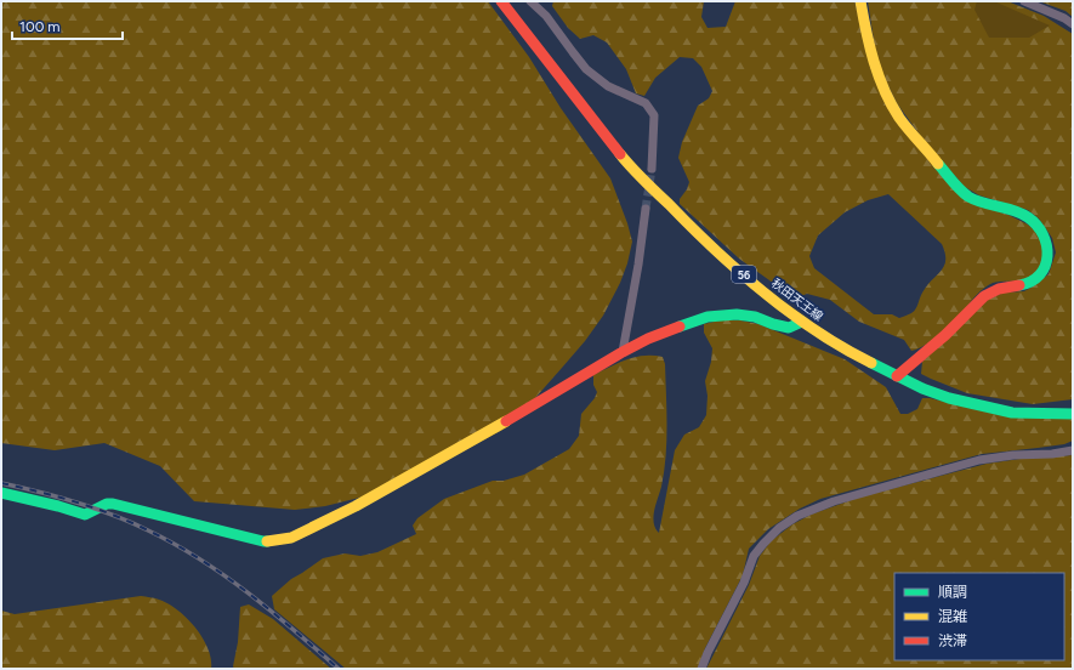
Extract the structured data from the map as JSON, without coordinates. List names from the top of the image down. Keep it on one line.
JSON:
{"streets":{"street":["56","秋田天王線"]},"legend":["順調","混雑","渋滞"],"scale_bar":"100 m"}
